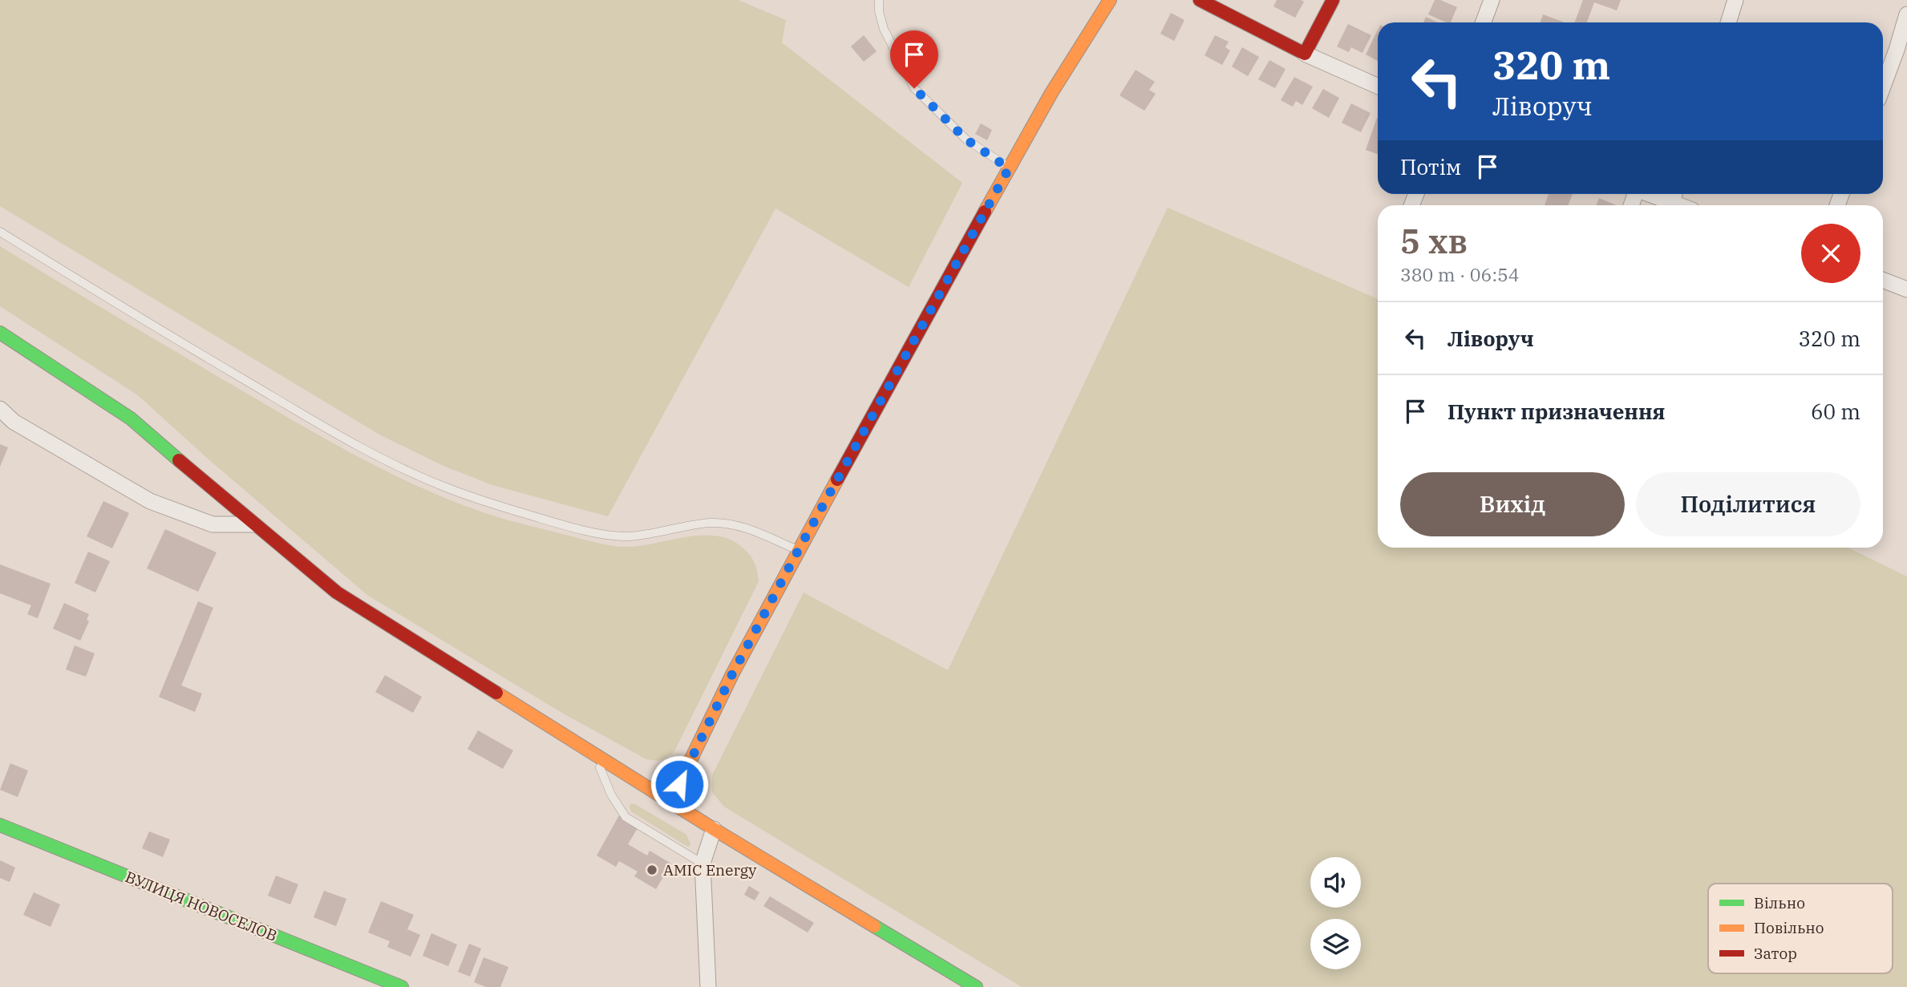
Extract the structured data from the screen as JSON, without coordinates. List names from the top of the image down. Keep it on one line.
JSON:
{"streets":{"main road":["ВУЛИЦЯ НОВОСЕЛОВ"]},"places":["AMIC Energy"],"legend":["Вільно","Повільно","Затор"],"page":{"turn":["320 m","Ліворуч"],"then":"Потім","heading":["5 хв","380 m · 06:54"],"list":[{"name":"Ліворуч","value":"320 m"},{"name":"Пункт призначення","value":"60 m"}],"buttons":["Вихід","Поділитися"]}}
